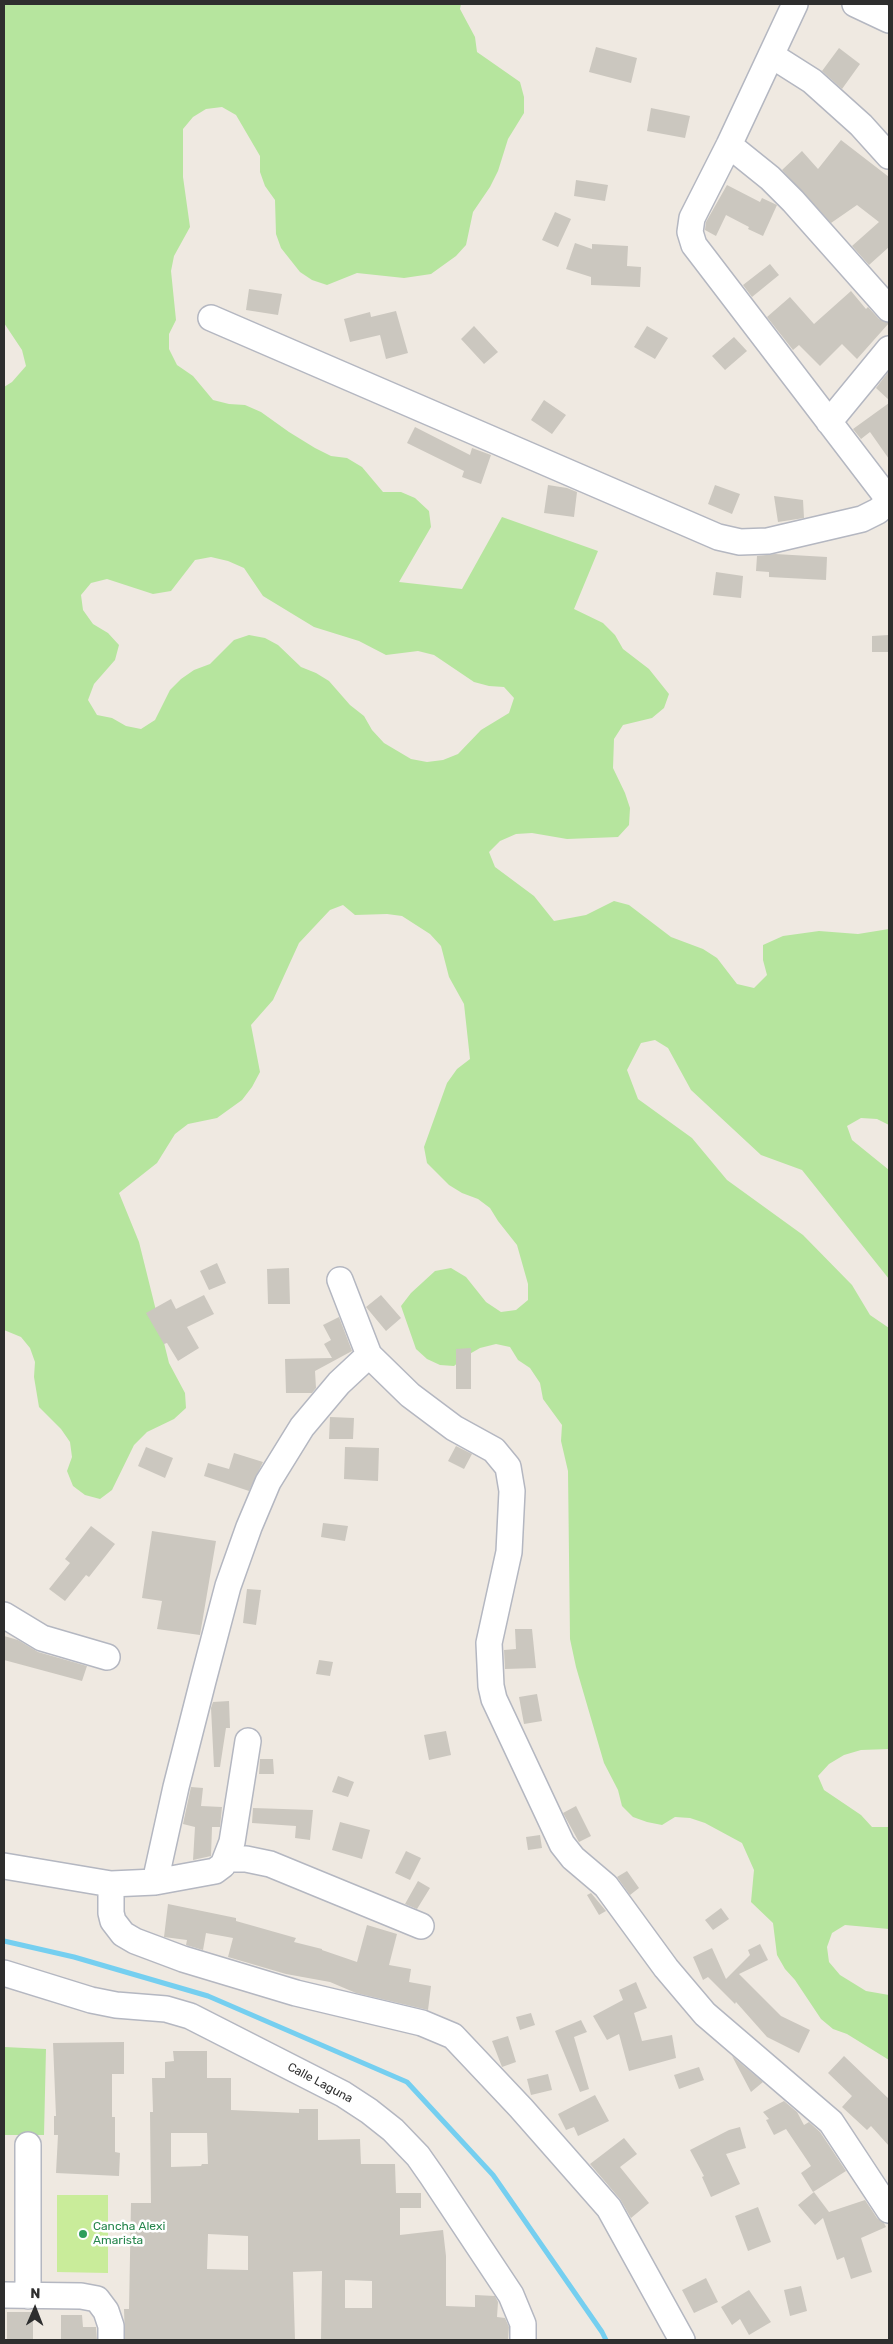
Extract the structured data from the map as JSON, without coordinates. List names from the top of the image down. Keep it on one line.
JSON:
{"streets":{"street":["Calle Laguna"]},"places":["Cancha Alexi Amarista"],"north":"top"}
